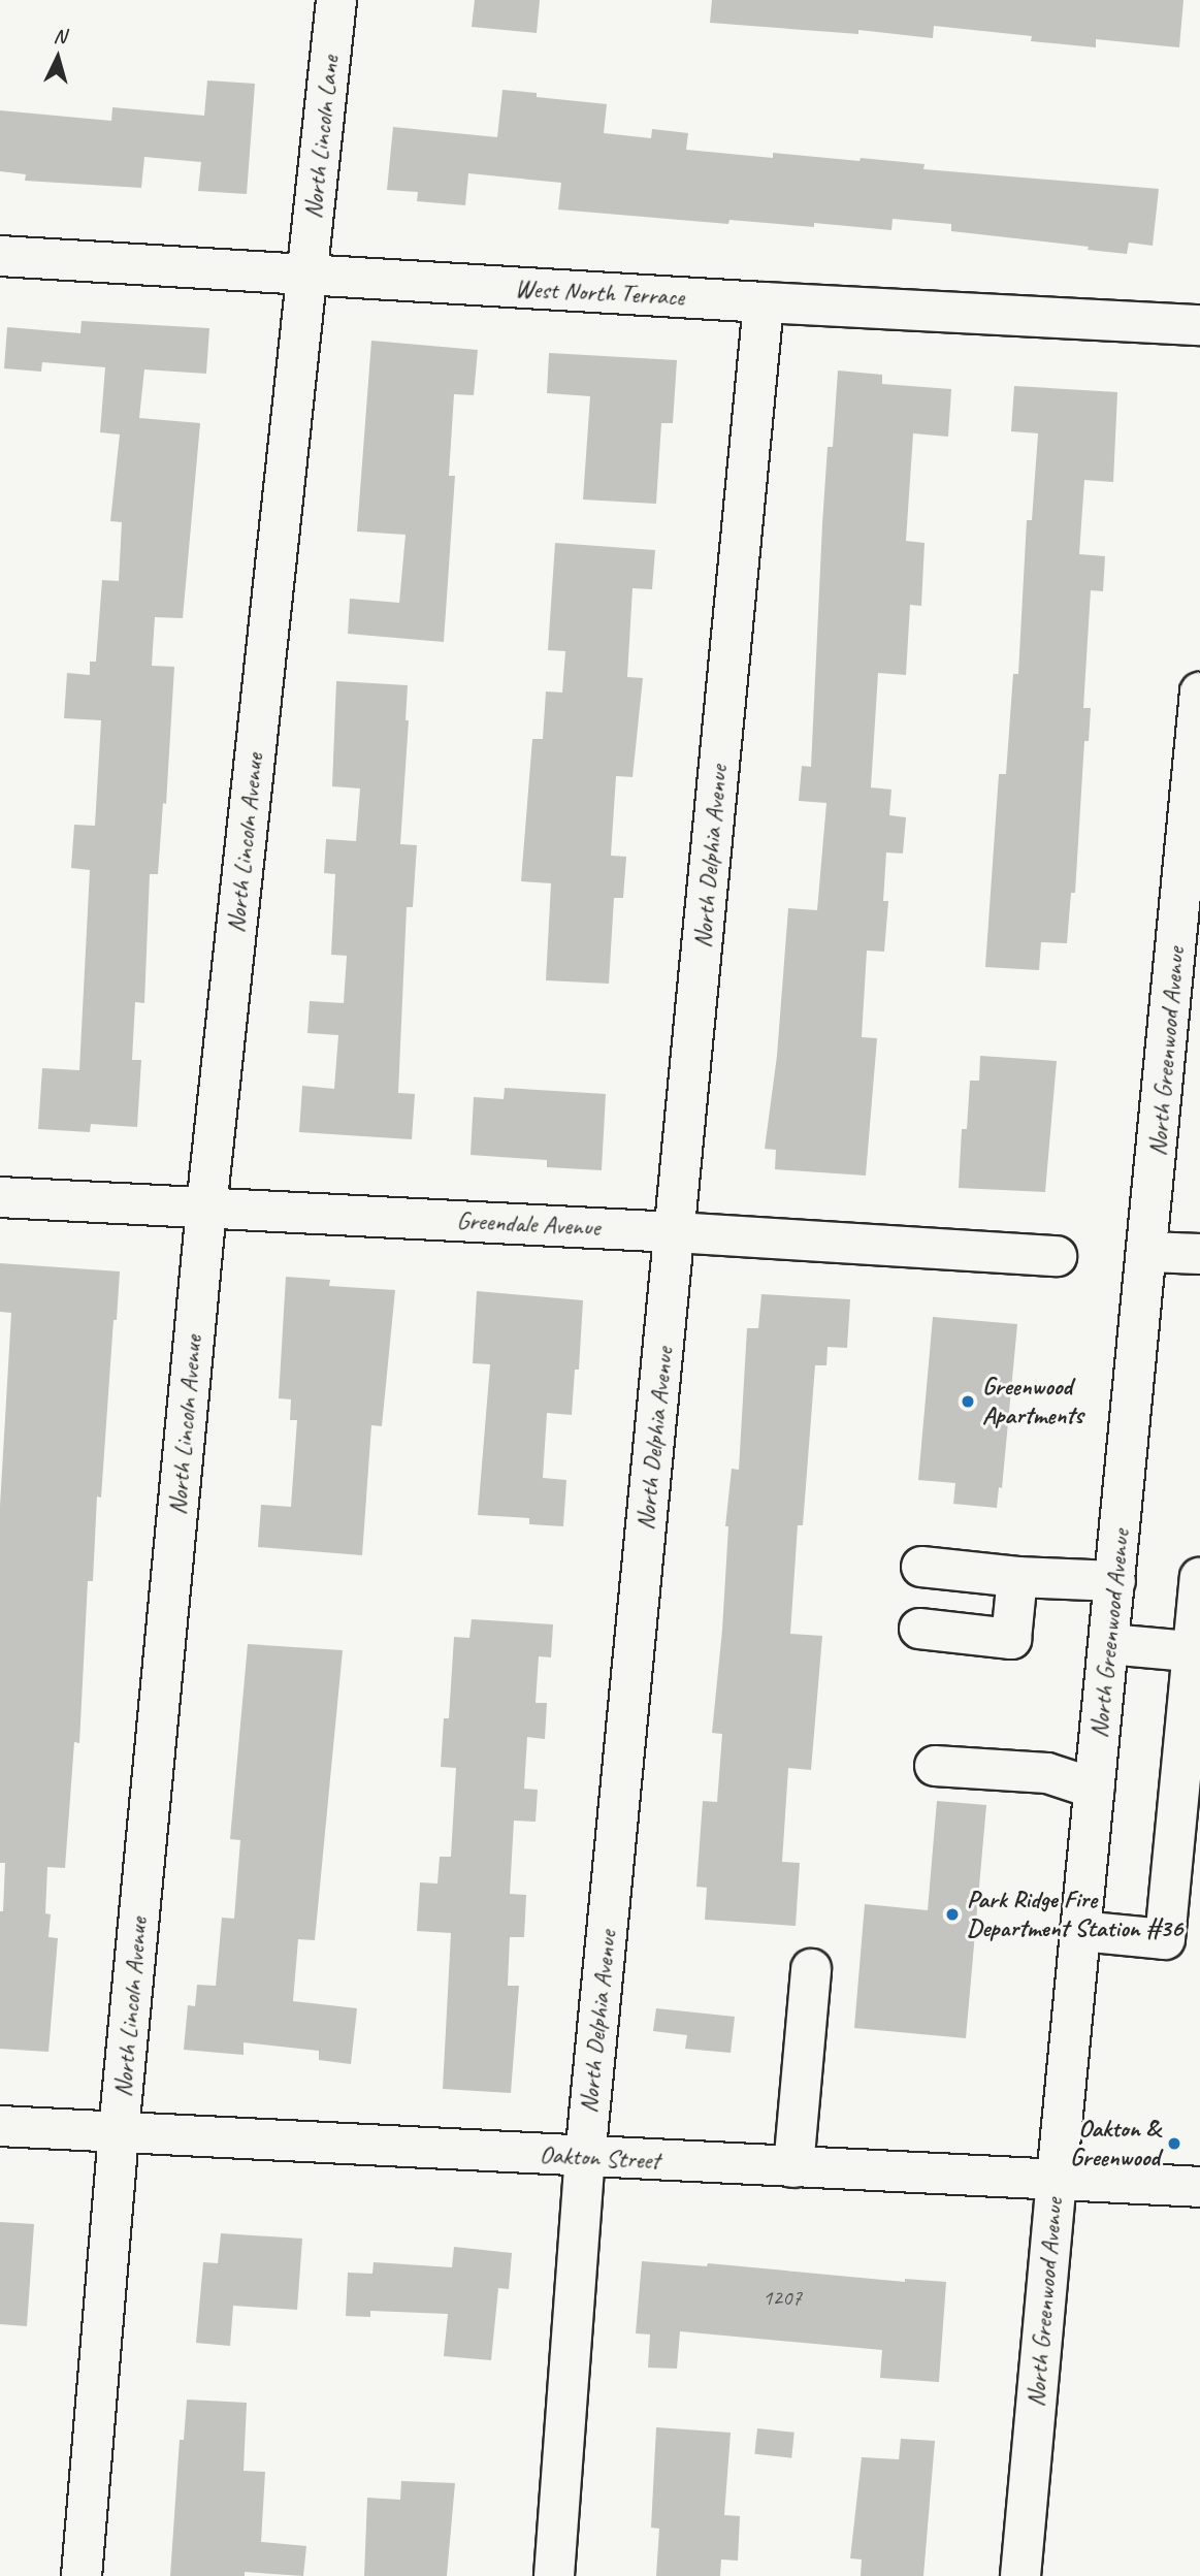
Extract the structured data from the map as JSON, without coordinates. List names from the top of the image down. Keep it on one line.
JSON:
{"streets":{"street":["North Lincoln Lane","West North Terrace","North Lincoln Avenue","North Delphia Avenue","North Greenwood Avenue","Greendale Avenue","Oakton Street"]},"crossings":[["North Lincoln Lane","West North Terrace"],["North Lincoln Lane","North Lincoln Avenue"],["West North Terrace","North Lincoln Avenue"],["West North Terrace","North Delphia Avenue"],["North Lincoln Avenue","Greendale Avenue"],["North Lincoln Avenue","Oakton Street"],["North Delphia Avenue","Greendale Avenue"],["North Delphia Avenue","Oakton Street"],["North Greenwood Avenue","Oakton Street"]],"places":["Greenwood Apartments","Park Ridge Fire Department Station #36","Oakton & Greenwood"],"house_numbers":["1207"],"north":"top"}
